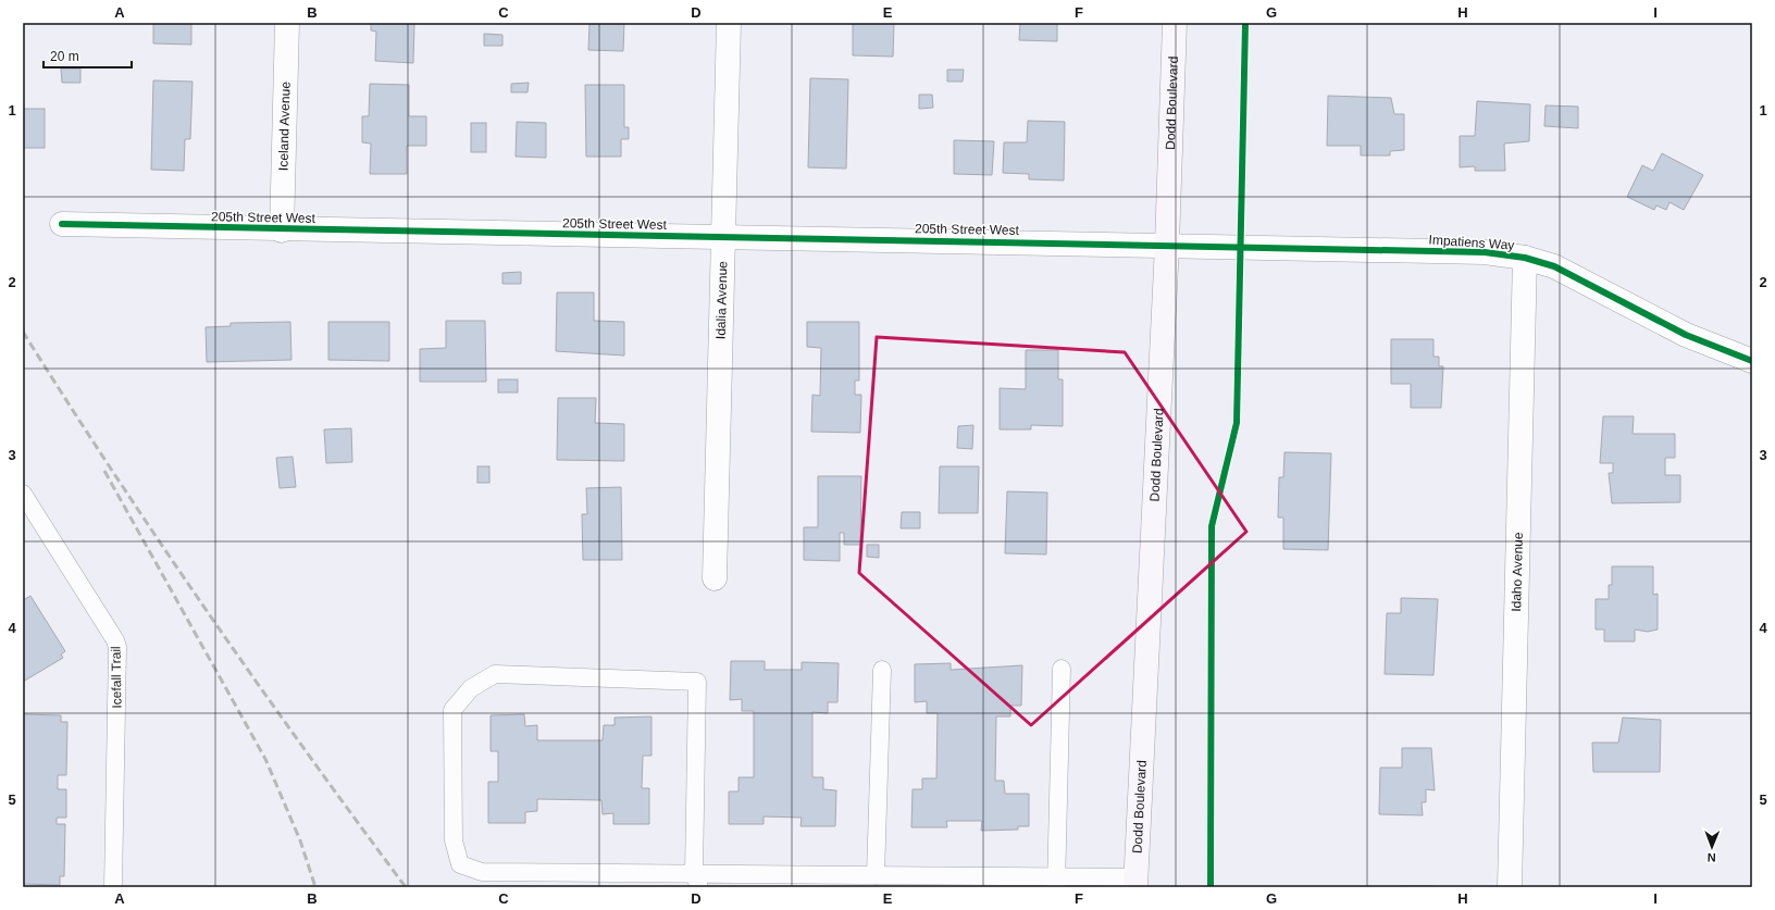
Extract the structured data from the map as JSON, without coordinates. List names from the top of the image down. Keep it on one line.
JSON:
{"streets":{"main road":["Dodd Boulevard"],"street":["Iceland Avenue","205th Street West","Impatiens Way","Idalia Avenue","Idaho Avenue"],"lane":["Icefall Trail"]},"crossings":[["Dodd Boulevard","205th Street West"],["Dodd Boulevard","Impatiens Way"],["Iceland Avenue","205th Street West"],["205th Street West","Impatiens Way"],["205th Street West","Idalia Avenue"],["Impatiens Way","Idaho Avenue"]],"scale_bar":"20 m","north":"bottom","grid":{"columns":["A","B","C","D","E","F","G","H","I"],"rows":["1","2","3","4","5"]}}
